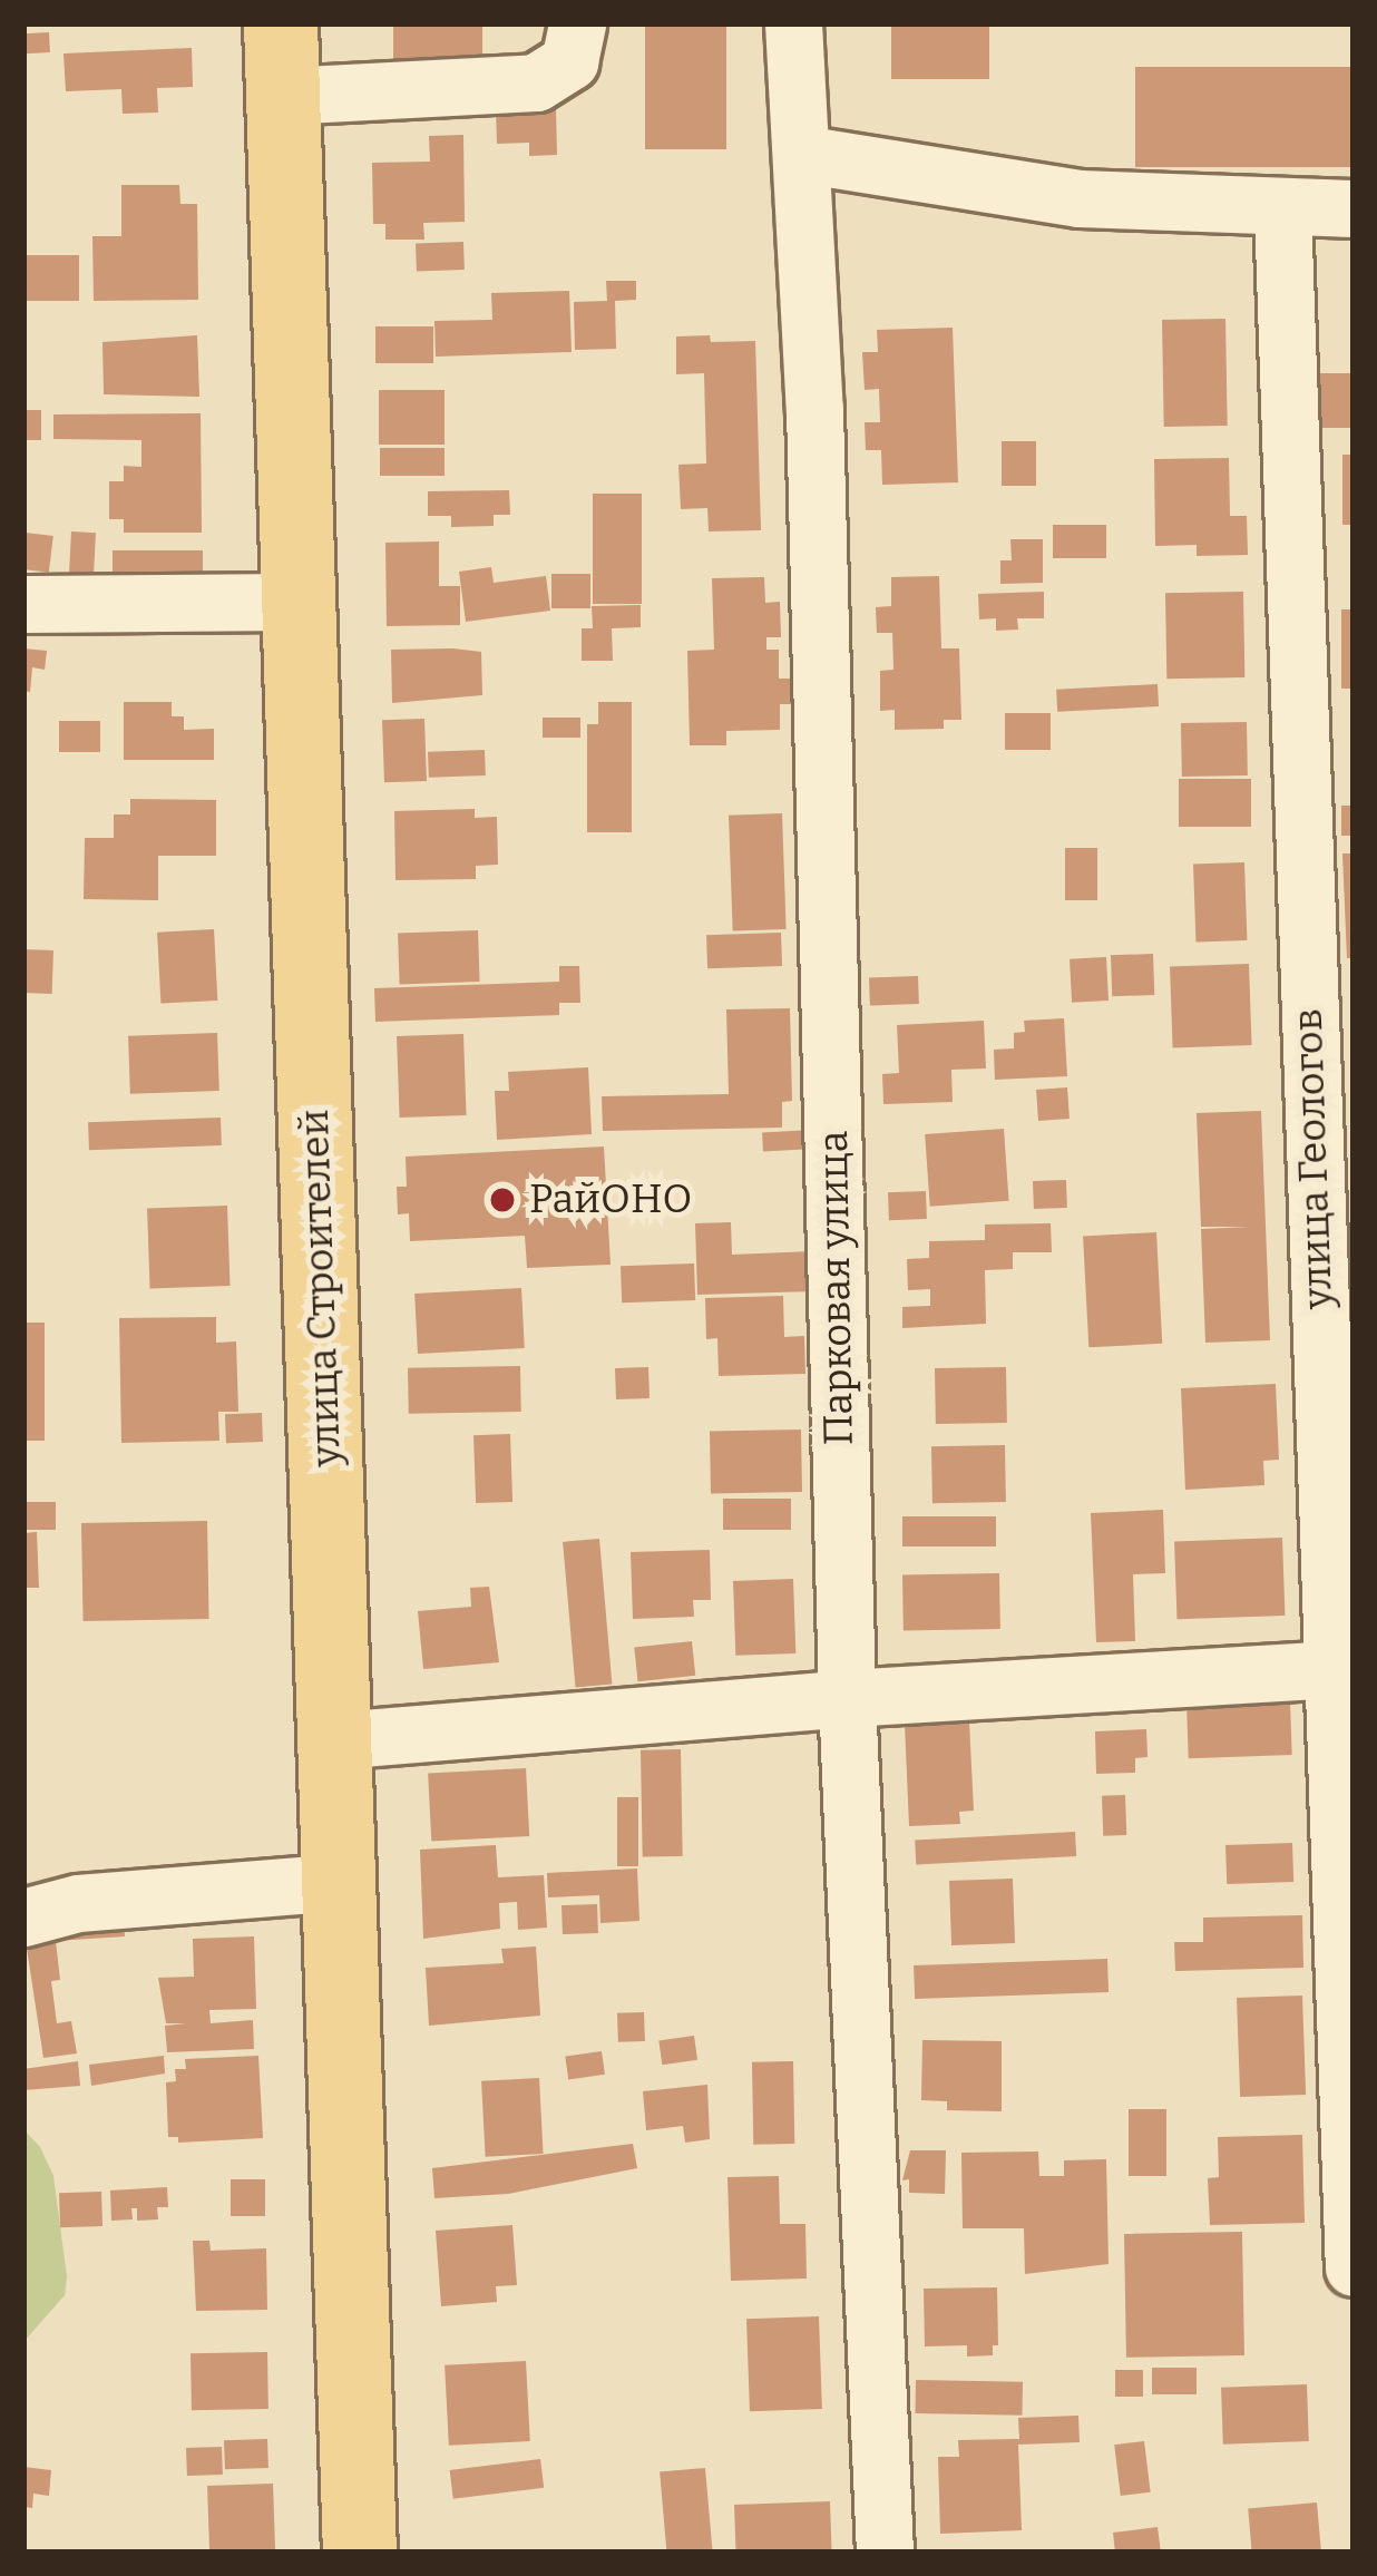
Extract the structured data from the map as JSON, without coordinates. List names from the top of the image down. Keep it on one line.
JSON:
{"streets":{"main road":["улица Строителей"],"street":["улица Геологов","Парковая улица"]},"places":["РайОНО"]}
